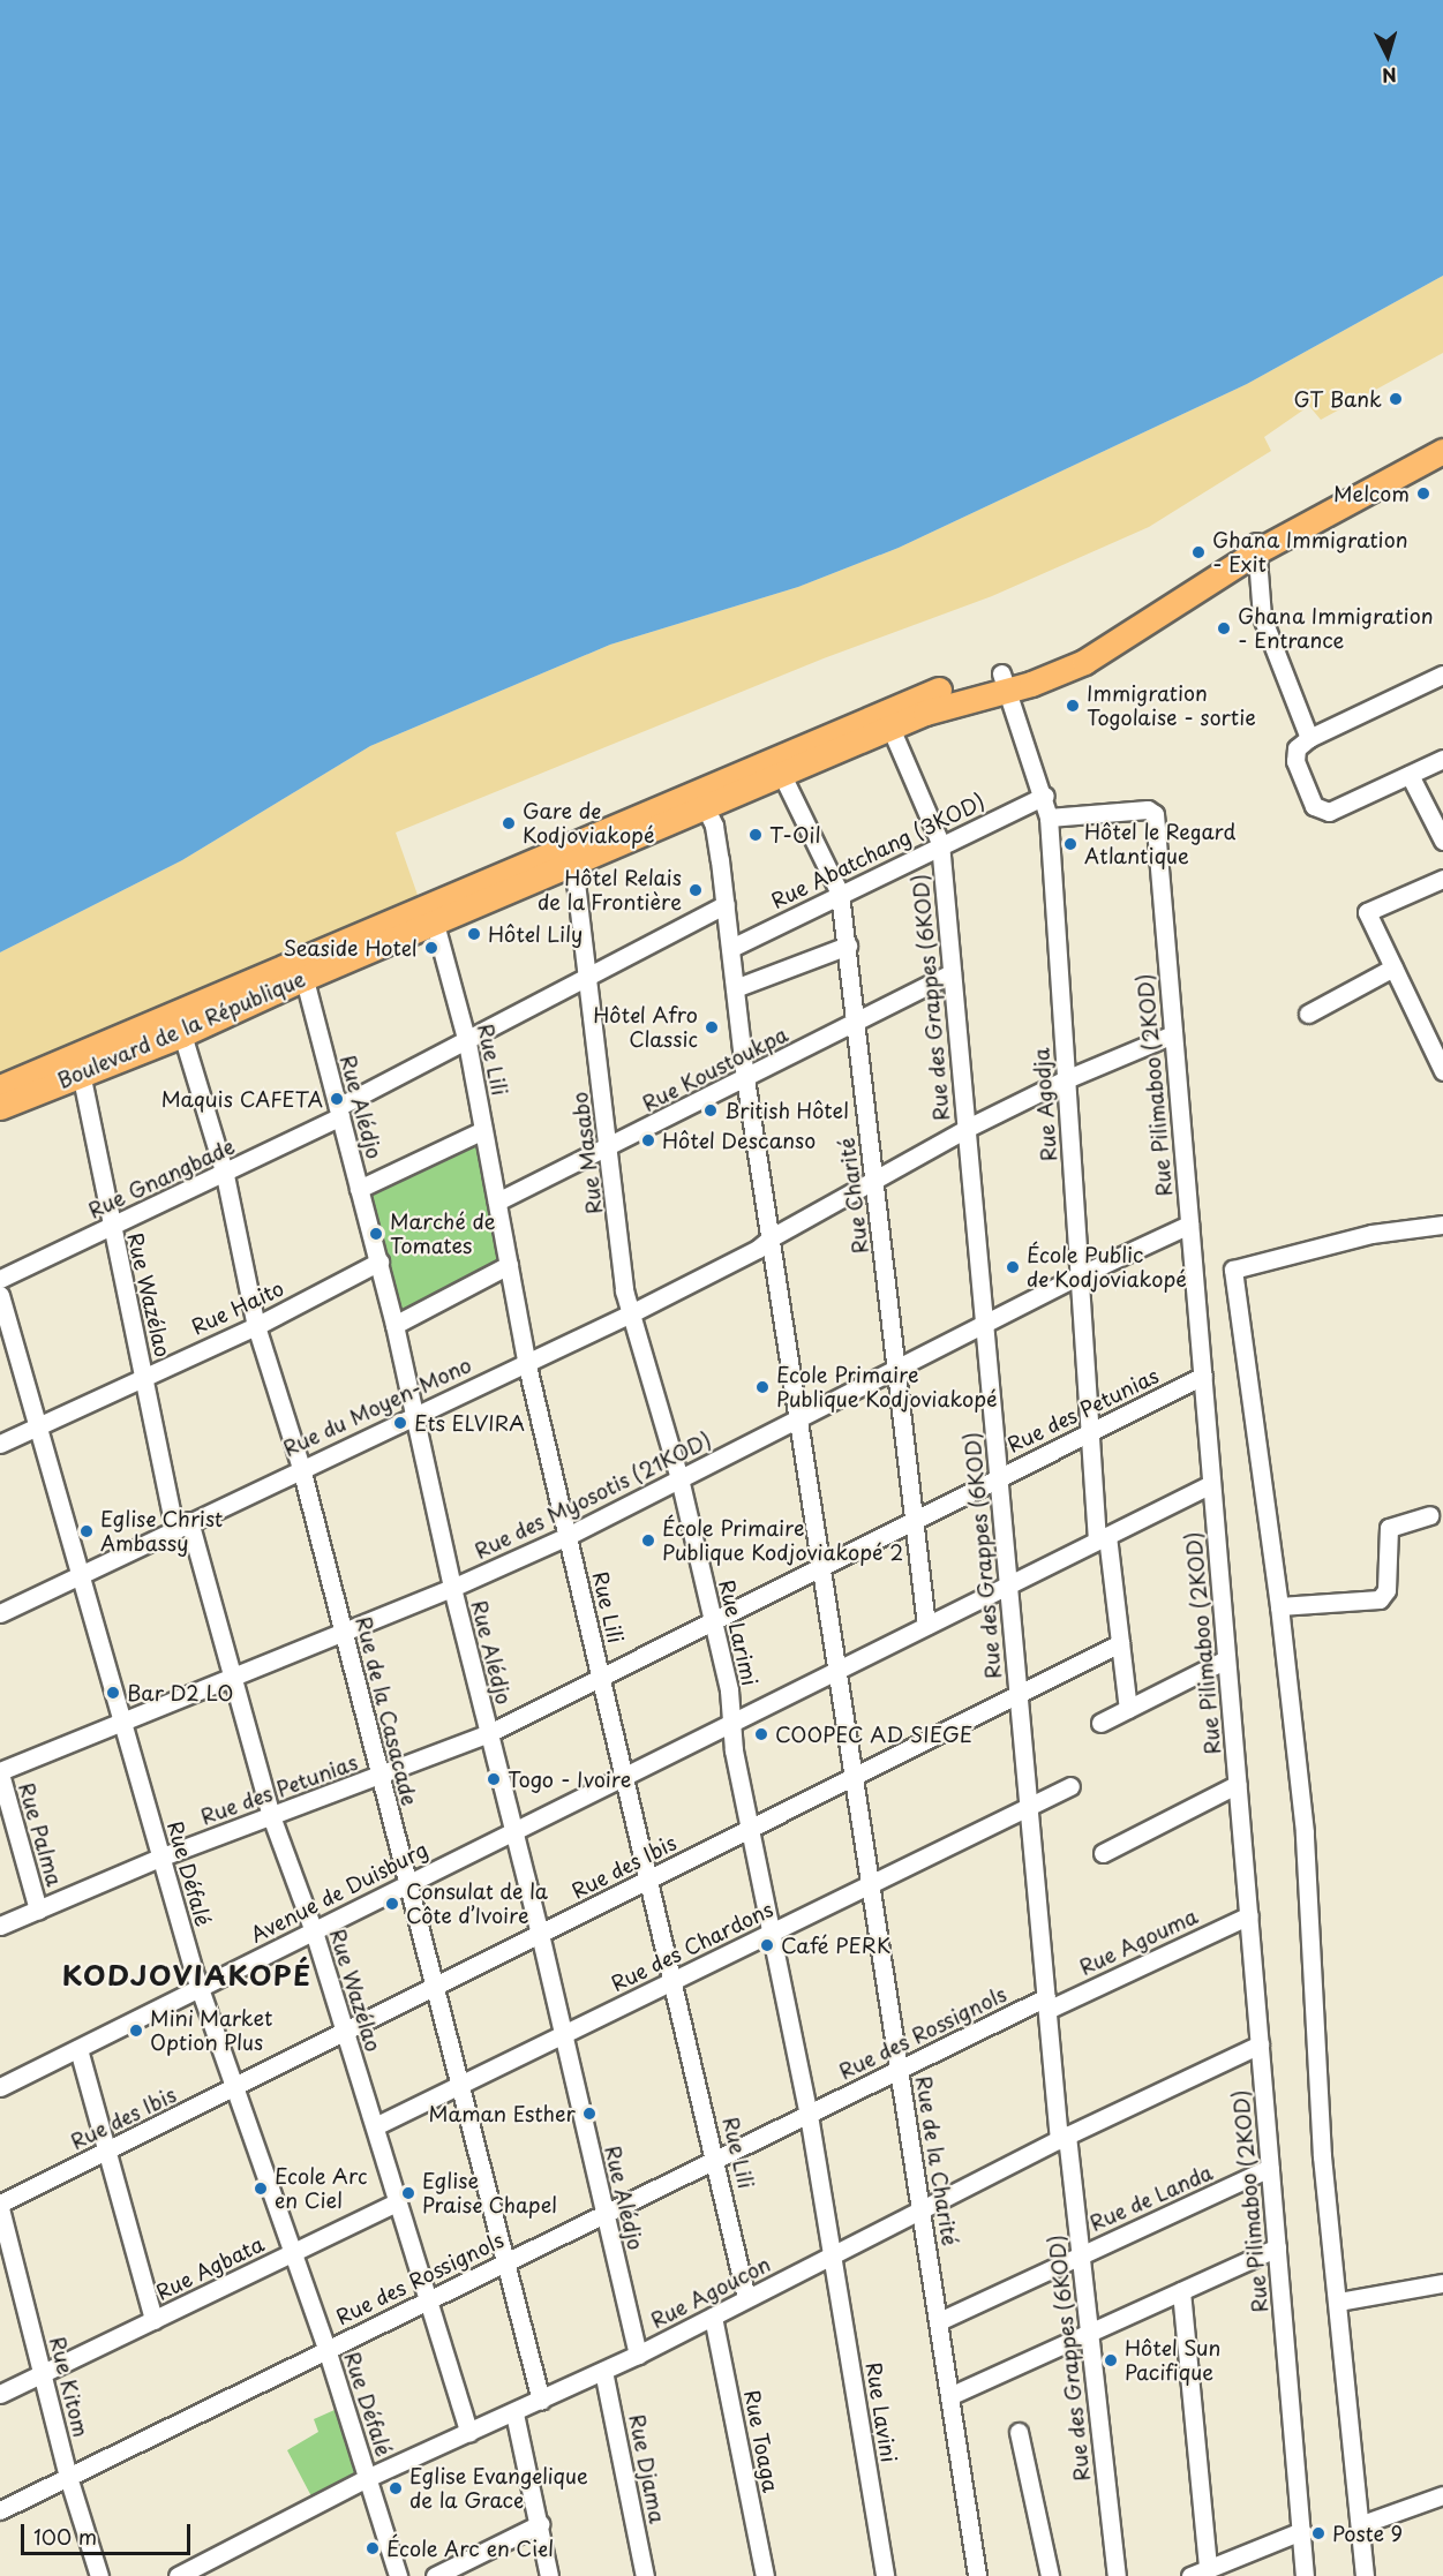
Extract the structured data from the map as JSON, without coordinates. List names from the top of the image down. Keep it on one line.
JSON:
{"streets":{"highway":["Boulevard de la République"],"street":["Rue Abatchang (3KOD)","Rue des Grappes (6KOD)","Rue Lili","Rue Koustoukpa","Rue Pilimaboo (2KOD)","Rue Agodja","Rue Alédjo","Rue Masabo","Rue Gnangbade","Rue Charité","Rue Wazélao","Rue Haito","Rue du Moyen-Mono","Rue des Petunias","Rue des Myosotis (21KOD)","Rue Larimi","Rue de la Casacade","Rue Palma","Rue des Ibis","Rue Défalé","Avenue de Duisburg","Rue Agouma","Rue des Chardons","Rue des Rossignols","Rue de la Charité","Rue de Landa","Rue Agbata","Rue Agoucon","Rue Kitom","Rue Lavini","Rue Toaga","Rue Djama"]},"crossings":[["Rue Abatchang (3KOD)","Rue des Grappes (6KOD)"],["Rue Abatchang (3KOD)","Rue Agodja"],["Rue Abatchang (3KOD)","Rue Charité"],["Rue Abatchang (3KOD)","Rue de la Charité"],["Rue des Grappes (6KOD)","Boulevard de la République"],["Rue des Grappes (6KOD)","Rue Koustoukpa"],["Rue des Grappes (6KOD)","Rue du Moyen-Mono"],["Rue des Grappes (6KOD)","Rue des Petunias"],["Rue des Grappes (6KOD)","Rue des Myosotis (21KOD)"],["Rue des Grappes (6KOD)","Rue des Ibis"],["Rue des Grappes (6KOD)","Avenue de Duisburg"],["Rue des Grappes (6KOD)","Rue Agouma"],["Rue des Grappes (6KOD)","Rue des Chardons"],["Rue des Grappes (6KOD)","Rue des Rossignols"],["Rue des Grappes (6KOD)","Rue de Landa"],["Rue des Grappes (6KOD)","Rue Agoucon"],["Boulevard de la République","Rue Lili"],["Boulevard de la République","Rue Agodja"],["Boulevard de la République","Rue Alédjo"],["Boulevard de la République","Rue Masabo"],["Boulevard de la République","Rue Charité"],["Boulevard de la République","Rue Wazélao"],["Boulevard de la République","Rue de la Casacade"],["Boulevard de la République","Rue de la Charité"],["Rue Lili","Rue Koustoukpa"],["Rue Lili","Rue Gnangbade"],["Rue Lili","Rue du Moyen-Mono"],["Rue Lili","Rue des Petunias"],["Rue Lili","Rue des Myosotis (21KOD)"],["Rue Lili","Rue des Ibis"],["Rue Lili","Avenue de Duisburg"],["Rue Lili","Rue des Chardons"],["Rue Lili","Rue des Rossignols"],["Rue Lili","Rue Agoucon"],["Rue Koustoukpa","Rue Masabo"],["Rue Koustoukpa","Rue Charité"],["Rue Koustoukpa","Rue de la Charité"],["Rue Pilimaboo (2KOD)","Rue Agodja"],["Rue Pilimaboo (2KOD)","Rue du Moyen-Mono"],["Rue Pilimaboo (2KOD)","Rue des Petunias"],["Rue Pilimaboo (2KOD)","Rue des Myosotis (21KOD)"],["Rue Pilimaboo (2KOD)","Avenue de Duisburg"],["Rue Pilimaboo (2KOD)","Rue Agouma"],["Rue Pilimaboo (2KOD)","Rue de Landa"],["Rue Pilimaboo (2KOD)","Rue Agoucon"],["Rue Agodja","Rue du Moyen-Mono"],["Rue Agodja","Rue des Petunias"],["Rue Agodja","Rue des Myosotis (21KOD)"],["Rue Agodja","Rue des Ibis"],["Rue Agodja","Avenue de Duisburg"],["Rue Alédjo","Rue Gnangbade"],["Rue Alédjo","Rue Haito"],["Rue Alédjo","Rue du Moyen-Mono"],["Rue Alédjo","Rue des Petunias"],["Rue Alédjo","Rue des Myosotis (21KOD)"],["Rue Alédjo","Rue des Ibis"],["Rue Alédjo","Avenue de Duisburg"],["Rue Alédjo","Rue des Chardons"],["Rue Alédjo","Rue des Rossignols"],["Rue Alédjo","Rue Agoucon"],["Rue Masabo","Rue Gnangbade"],["Rue Masabo","Rue du Moyen-Mono"],["Rue Masabo","Rue Larimi"],["Rue Gnangbade","Rue Wazélao"],["Rue Gnangbade","Rue de la Casacade"],["Rue Gnangbade","Rue de la Charité"],["Rue Charité","Rue du Moyen-Mono"],["Rue Charité","Rue des Petunias"],["Rue Charité","Rue des Myosotis (21KOD)"],["Rue Charité","Avenue de Duisburg"],["Rue Wazélao","Rue Haito"],["Rue Wazélao","Rue du Moyen-Mono"],["Rue Wazélao","Rue des Petunias"],["Rue Wazélao","Rue des Myosotis (21KOD)"],["Rue Wazélao","Rue des Ibis"],["Rue Wazélao","Avenue de Duisburg"],["Rue Wazélao","Rue des Chardons"],["Rue Wazélao","Rue des Rossignols"],["Rue Wazélao","Rue Agbata"],["Rue Wazélao","Rue Agoucon"],["Rue Haito","Rue de la Casacade"],["Rue Haito","Rue Défalé"],["Rue du Moyen-Mono","Rue Larimi"],["Rue du Moyen-Mono","Rue de la Casacade"],["Rue du Moyen-Mono","Rue Défalé"],["Rue du Moyen-Mono","Rue de la Charité"],["Rue des Petunias","Rue Larimi"],["Rue des Petunias","Rue de la Casacade"],["Rue des Petunias","Rue Palma"],["Rue des Petunias","Rue Défalé"],["Rue des Petunias","Rue de la Charité"],["Rue des Myosotis (21KOD)","Rue Larimi"],["Rue des Myosotis (21KOD)","Rue de la Casacade"],["Rue des Myosotis (21KOD)","Rue Palma"],["Rue des Myosotis (21KOD)","Rue Défalé"],["Rue des Myosotis (21KOD)","Rue de la Charité"],["Rue Larimi","Rue des Ibis"],["Rue Larimi","Avenue de Duisburg"],["Rue Larimi","Rue des Chardons"],["Rue Larimi","Rue Lavini"],["Rue de la Casacade","Rue des Ibis"],["Rue de la Casacade","Avenue de Duisburg"],["Rue de la Casacade","Rue des Chardons"],["Rue de la Casacade","Rue des Rossignols"],["Rue de la Casacade","Rue Agoucon"],["Rue des Ibis","Rue Défalé"],["Rue des Ibis","Rue de la Charité"],["Rue des Ibis","Rue Kitom"],["Rue Défalé","Avenue de Duisburg"],["Rue Défalé","Rue des Rossignols"],["Rue Défalé","Rue Agbata"],["Rue Défalé","Rue Agoucon"],["Avenue de Duisburg","Rue de la Charité"],["Rue Agouma","Rue des Rossignols"],["Rue des Chardons","Rue de la Charité"],["Rue des Chardons","Rue Lavini"],["Rue des Rossignols","Rue de la Charité"],["Rue des Rossignols","Rue Kitom"],["Rue des Rossignols","Rue Lavini"],["Rue de la Charité","Rue de Landa"],["Rue de la Charité","Rue Agoucon"],["Rue Agbata","Rue Kitom"],["Rue Agoucon","Rue Lavini"],["Rue Agoucon","Rue Toaga"],["Rue Agoucon","Rue Djama"]],"districts":["KODJOVIAKOPÉ"],"places":["GT Bank","Melcom","Ghana Immigration - Exit","Ghana Immigration - Entrance","Immigration Togolaise - sortie","Gare de Kodjoviakopé","T-Oil","Hôtel le Regard Atlantique","Hôtel Relais de la Frontière","Hôtel Lily","Seaside Hotel","Hôtel Afro Classic","Maquis CAFETA","British Hôtel","Hôtel Descanso","Marché de Tomates","École Public de Kodjoviakopé","Ecole Primaire Publique Kodjoviakopé","Ets ELVIRA","Eglise Christ Ambassy","École Primaire Publique Kodjoviakopé 2","Bar D2 LO","COOPEC AD SIEGE","Togo - Ivoire","Consulat de la Côte d’Ivoire","Café PERK","Mini Market Option Plus","Maman Esther","Ecole Arc en Ciel","Eglise Praise Chapel","Hôtel Sun Pacifique","Eglise Evangelique de la Grace","Poste 9","École Arc en Ciel"],"scale_bar":"100 m","north":"bottom"}
